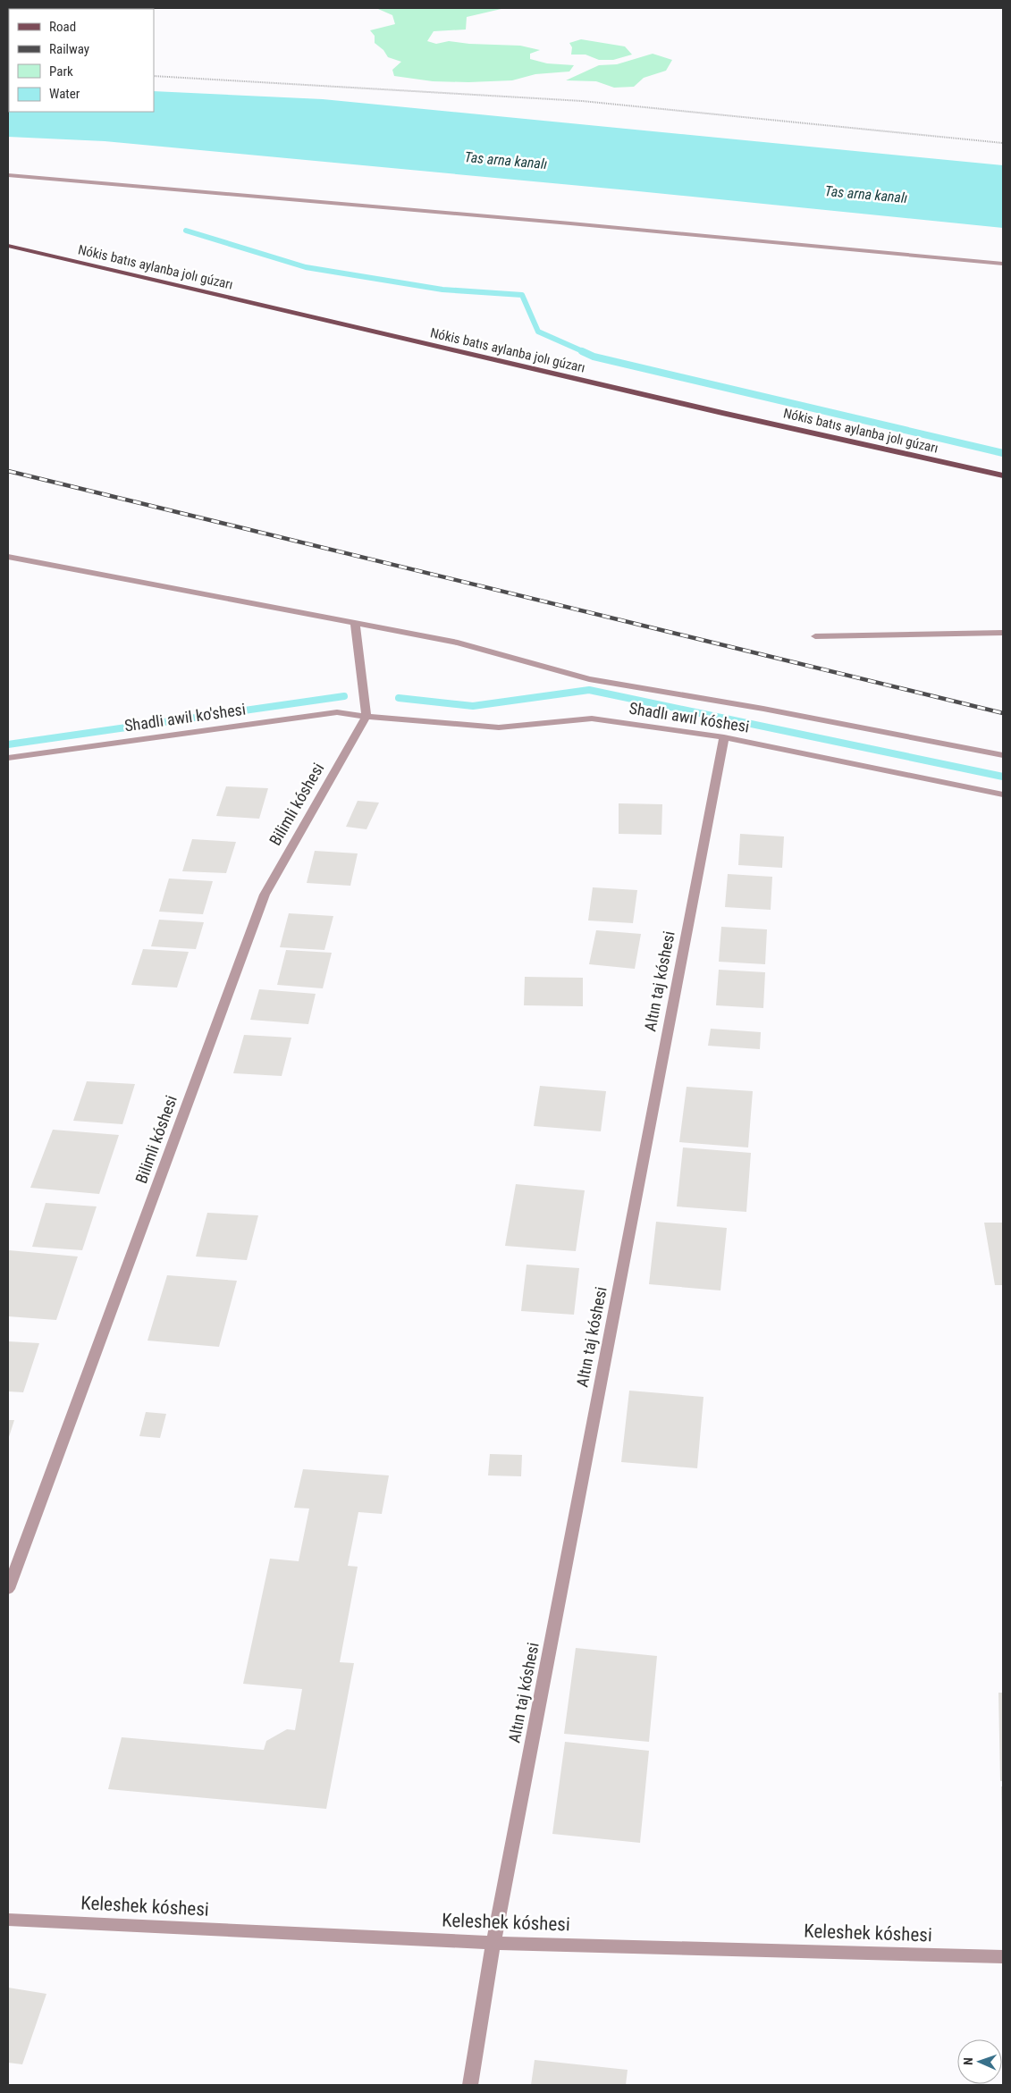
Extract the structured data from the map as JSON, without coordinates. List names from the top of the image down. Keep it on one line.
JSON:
{"streets":{"main road":["Nókis batıs aylanba jolı gúzarı"],"street":["Shadli awil ko'shesi","Shadlı awıl kóshesi","Bilimli kóshesi","Altın taj kóshesi","Keleshek kóshesi"]},"crossings":[["Shadli awil ko'shesi","Shadlı awıl kóshesi"],["Shadli awil ko'shesi","Bilimli kóshesi"],["Shadlı awıl kóshesi","Bilimli kóshesi"],["Shadlı awıl kóshesi","Altın taj kóshesi"],["Altın taj kóshesi","Keleshek kóshesi"]],"water":["Tas arna kanalı"],"legend":["Road","Railway","Park","Water"],"north":"left"}
